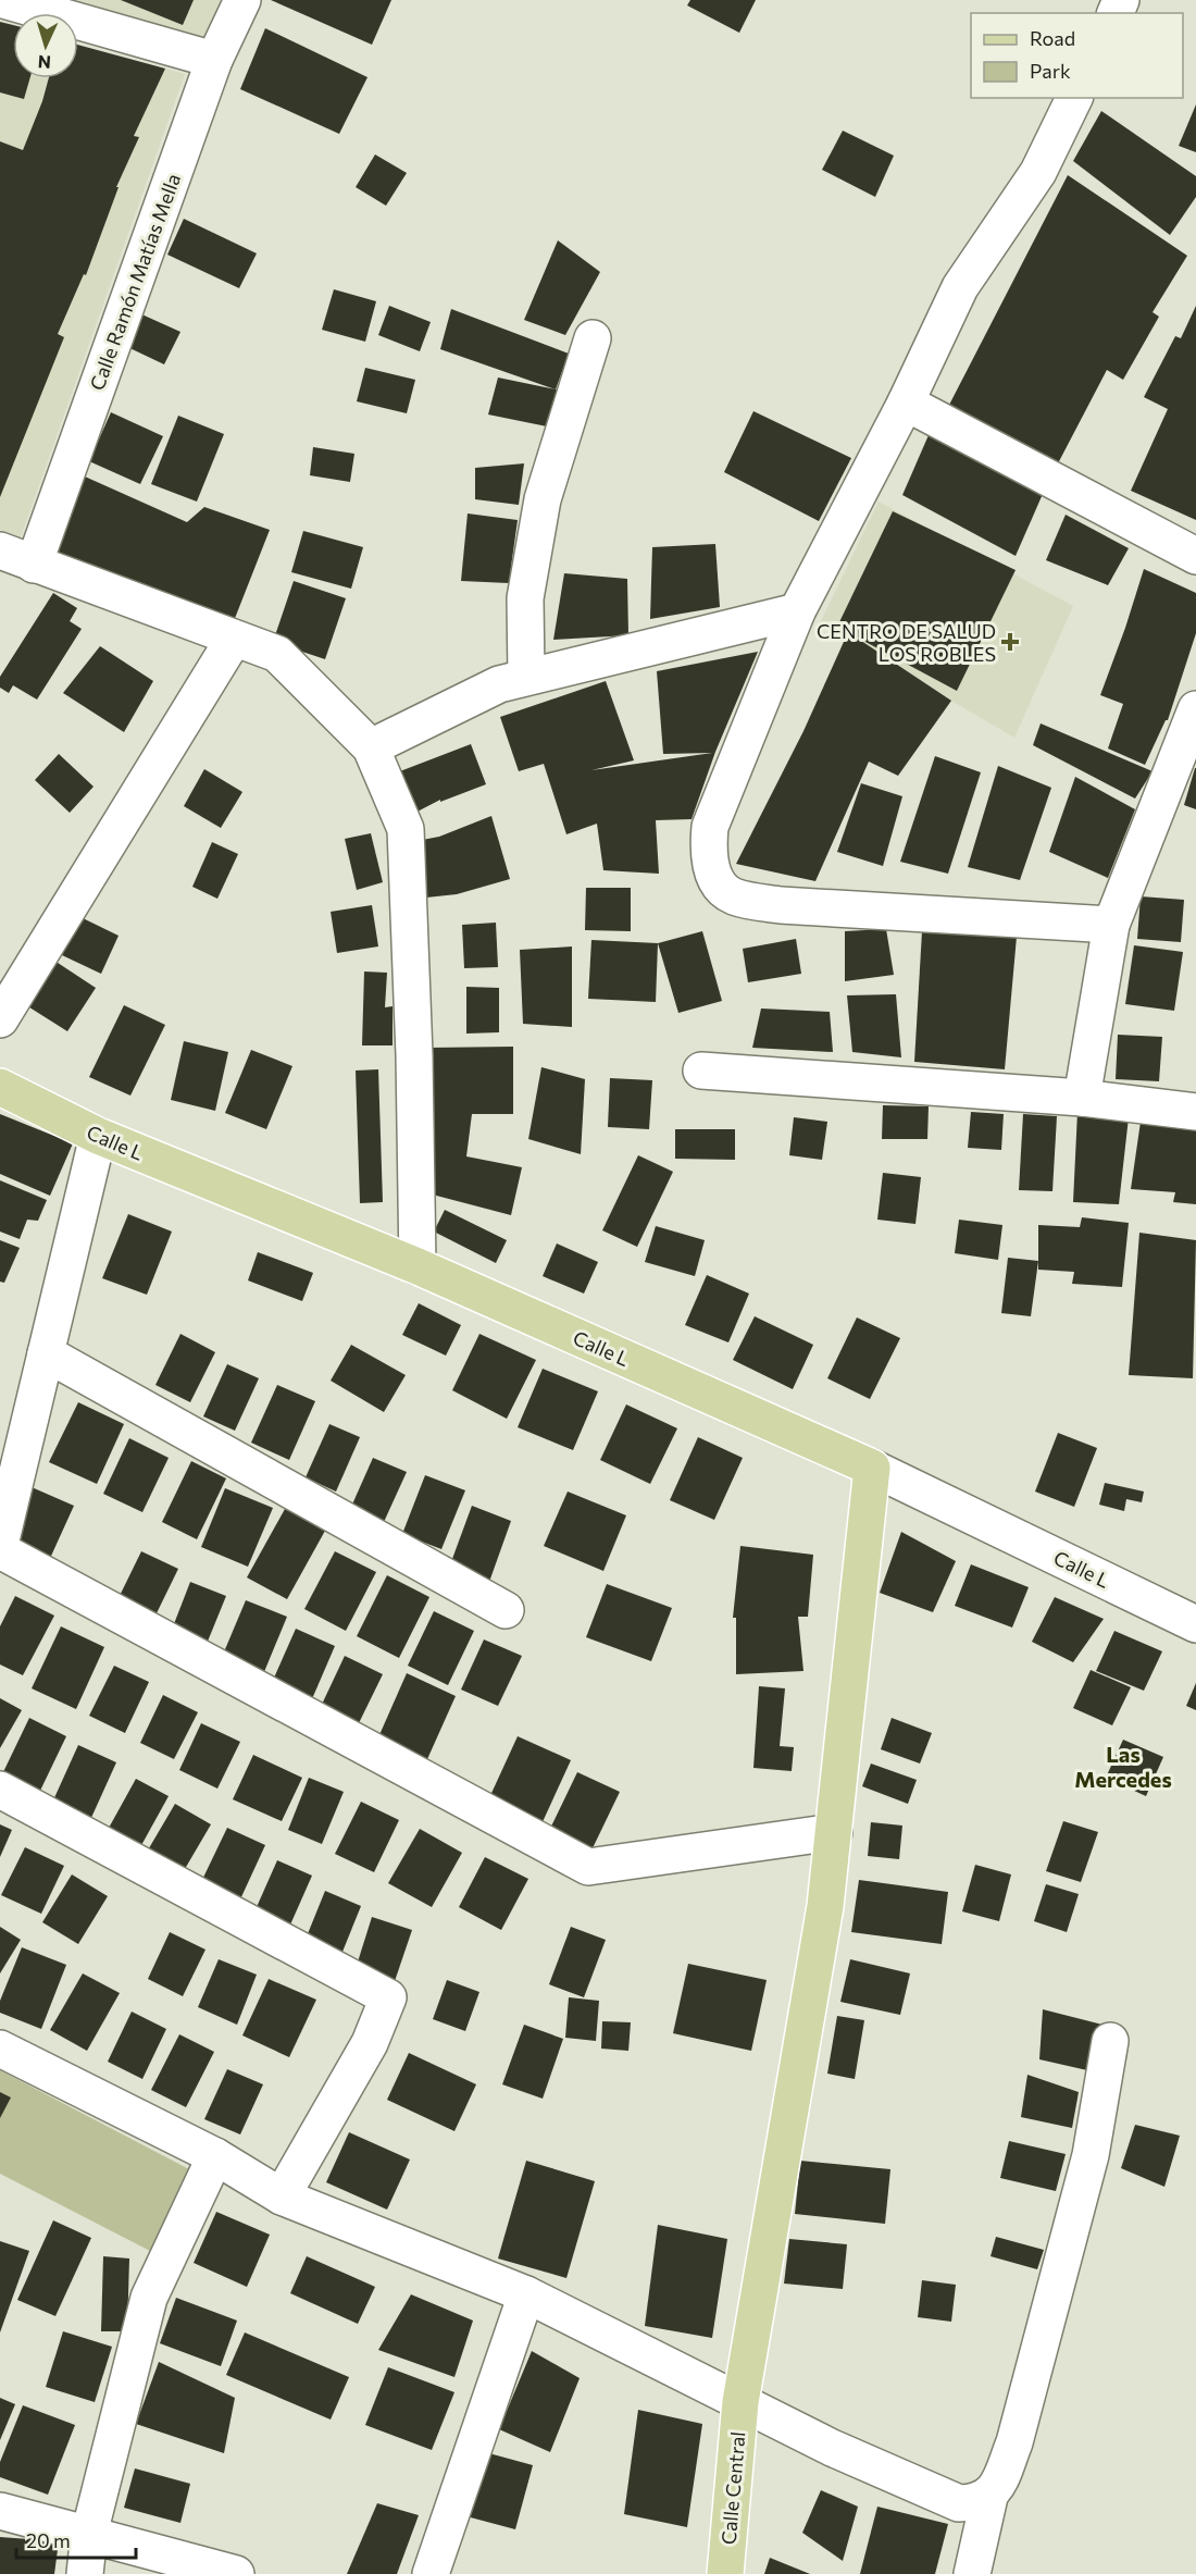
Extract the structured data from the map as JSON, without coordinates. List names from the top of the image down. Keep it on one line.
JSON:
{"streets":{"main road":["Calle L","Calle Central"],"street":["Calle Ramón Matías Mella"]},"crossings":[["Calle L","Calle Central"]],"districts":["Las Mercedes"],"places":{"health":["CENTRO DE SALUD LOS ROBLES"]},"legend":["Road","Park"],"scale_bar":"20 m","north":"bottom"}
